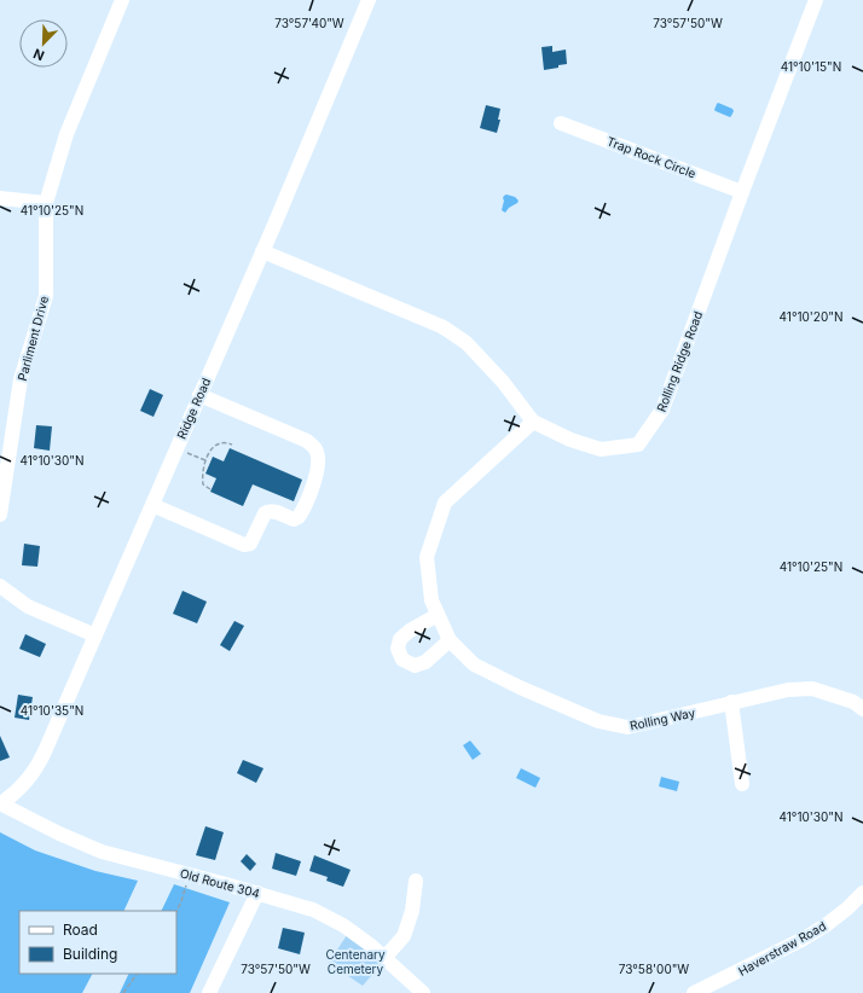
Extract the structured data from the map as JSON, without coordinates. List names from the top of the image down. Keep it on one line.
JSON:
{"streets":{"street":["Trap Rock Circle","Parliment Drive","Rolling Ridge Road","Ridge Road","Rolling Way","Old Route 304","Haverstraw Road"]},"crossings":[["Trap Rock Circle","Rolling Ridge Road"],["Rolling Ridge Road","Ridge Road"],["Rolling Ridge Road","Rolling Way"],["Ridge Road","Old Route 304"]],"parks":["Centenary Cemetery"],"legend":["Road","Building"],"north":"bottom left","coordinates":["73°57'40\"W","73°57'50\"W","41°10'15\"N","41°10'25\"N","41°10'20\"N","41°10'30\"N","41°10'35\"N","73°58'00\"W"]}
